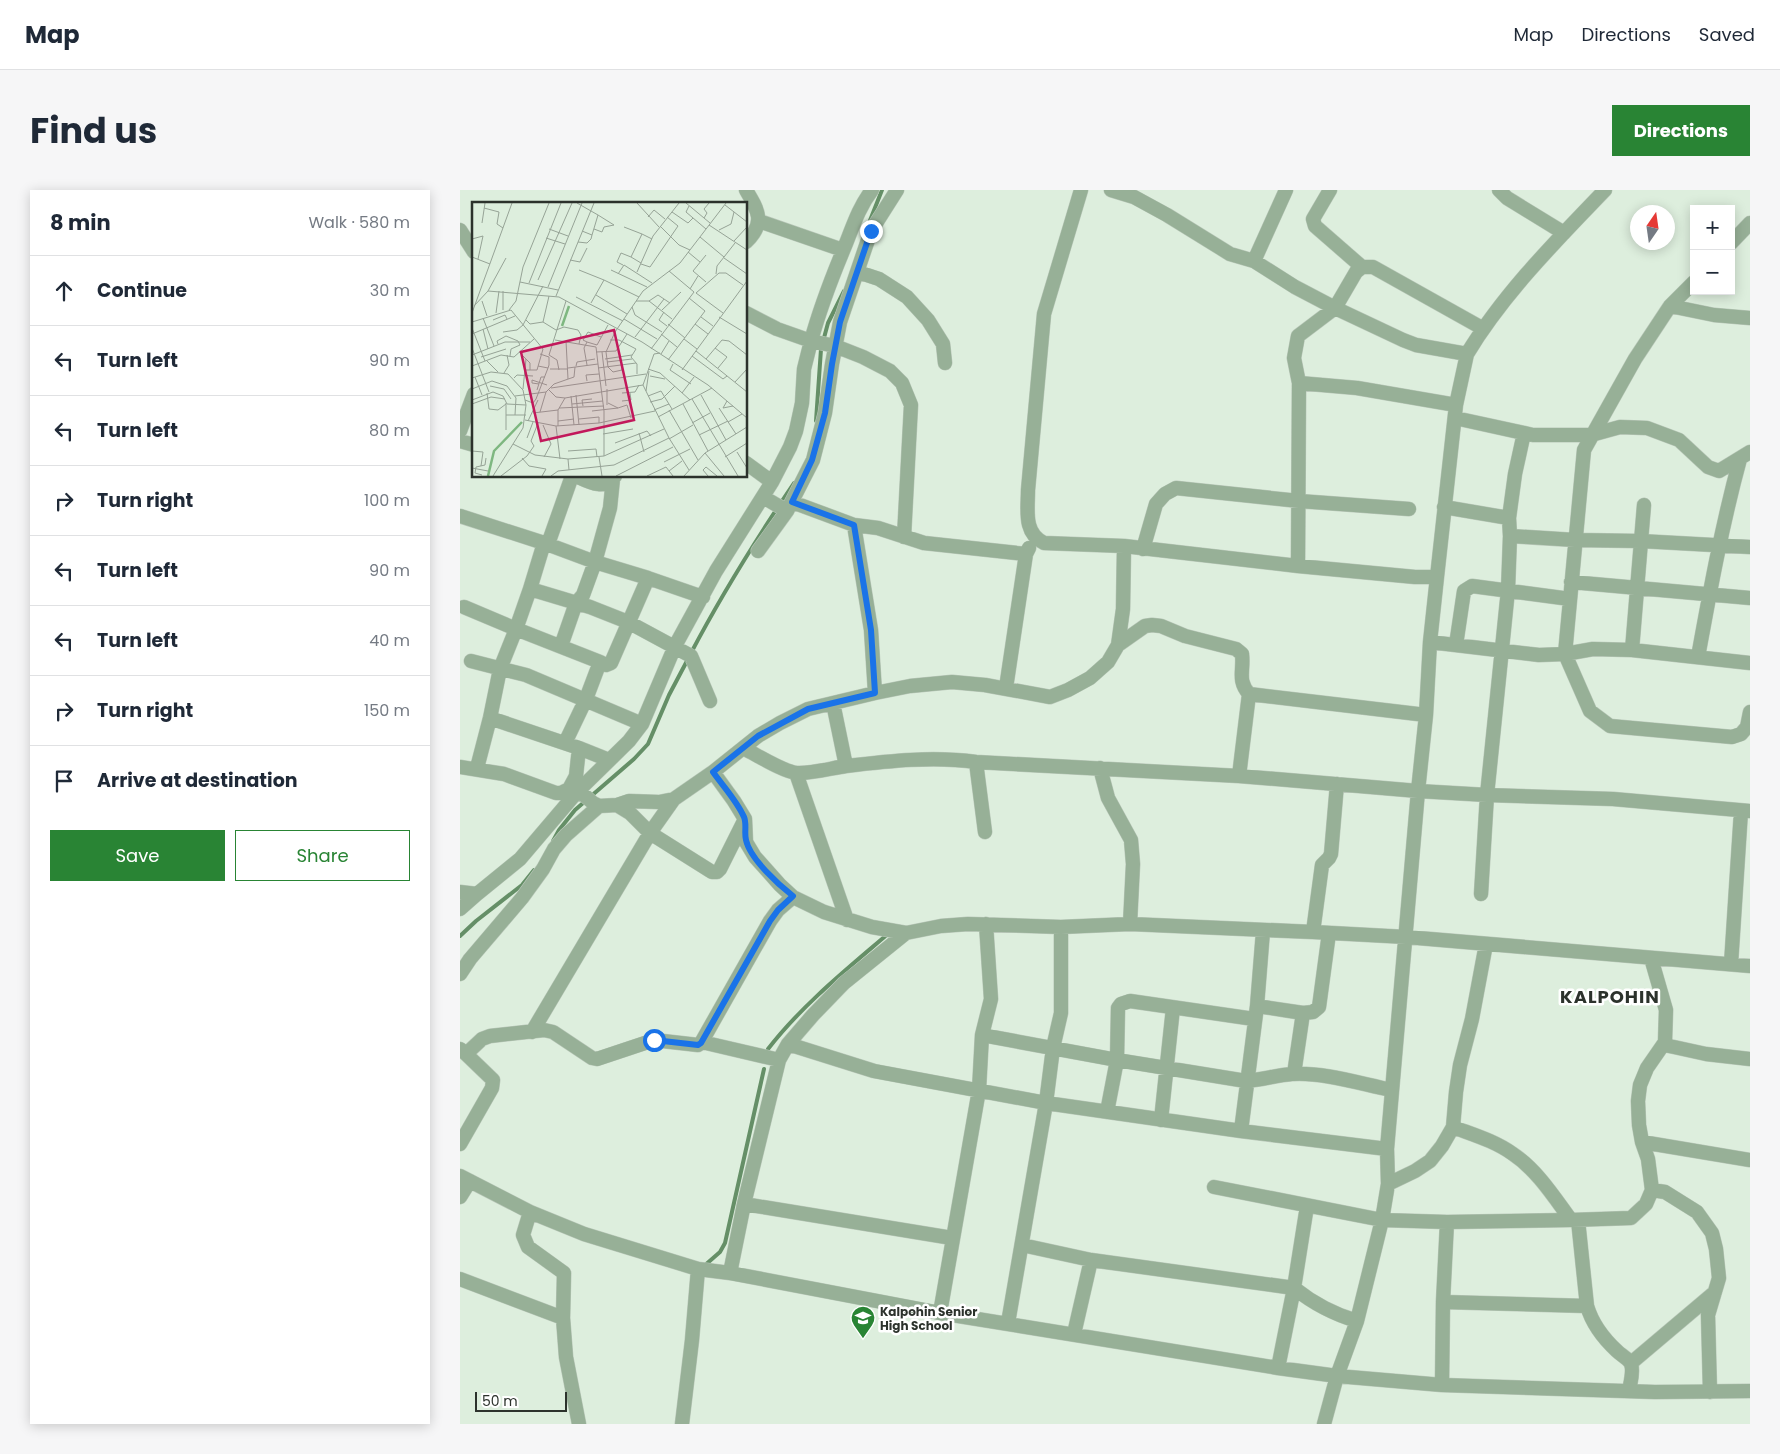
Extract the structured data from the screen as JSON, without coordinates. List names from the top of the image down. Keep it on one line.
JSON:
{"districts":["KALPOHIN"],"places":{"school or university":["Kalpohin Senior High School"]},"scale_bar":"50 m","north":"top","page":{"header":"Map","nav":["Map","Directions","Saved"],"title":"Find us","buttons":["Directions",["Save","Share"]],"heading":["8 min","Walk · 580 m"],"map_buttons":["+","−"],"list":[["Continue","30 m"],["Turn left","90 m"],["Turn left","80 m"],["Turn right","100 m"],["Turn left","90 m"],["Turn left","40 m"],["Turn right","150 m"],"Arrive at destination"],"scale":"50 m"}}
